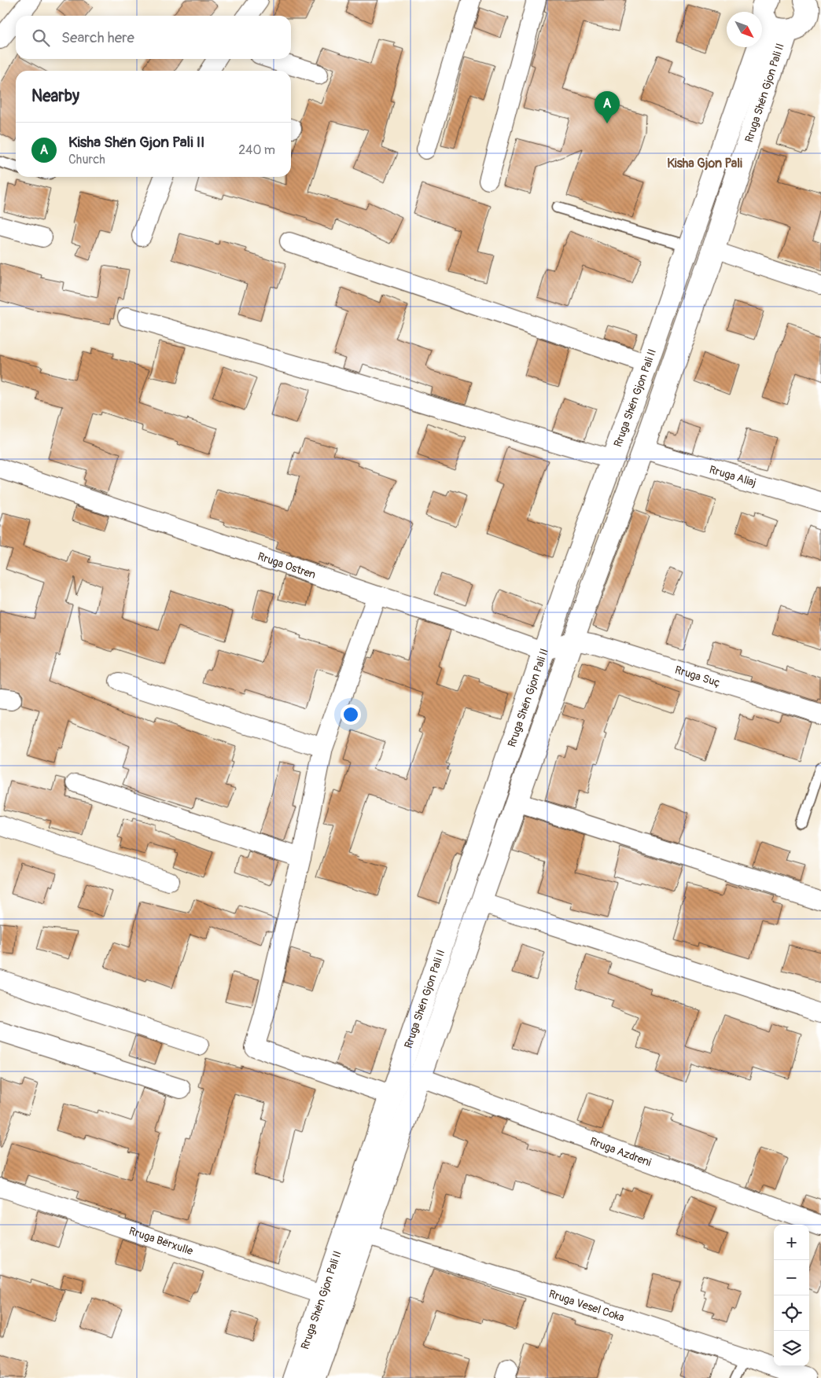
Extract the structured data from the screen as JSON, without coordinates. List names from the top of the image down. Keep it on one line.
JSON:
{"streets":{"street":["Rruga Shën Gjon Pali II","Rruga Aliaj","Rruga Ostren","Rruga Suç","Rruga Azdreni","Rruga Bërxulle","Rruga Vesel Coka"]},"crossings":[["Rruga Shën Gjon Pali II","Rruga Aliaj"],["Rruga Shën Gjon Pali II","Rruga Ostren"],["Rruga Shën Gjon Pali II","Rruga Suç"],["Rruga Shën Gjon Pali II","Rruga Azdreni"],["Rruga Shën Gjon Pali II","Rruga Bërxulle"],["Rruga Shën Gjon Pali II","Rruga Vesel Coka"]],"districts":["Kisha Gjon Pali"],"north":"bottom right","page":{"search":"Search here","heading":"Nearby","pins":"A","list":[{"mark":"A","name":"Kisha Shën Gjon Pali II","note":"Church","value":"240 m"}],"map_buttons":["+","−"]}}
